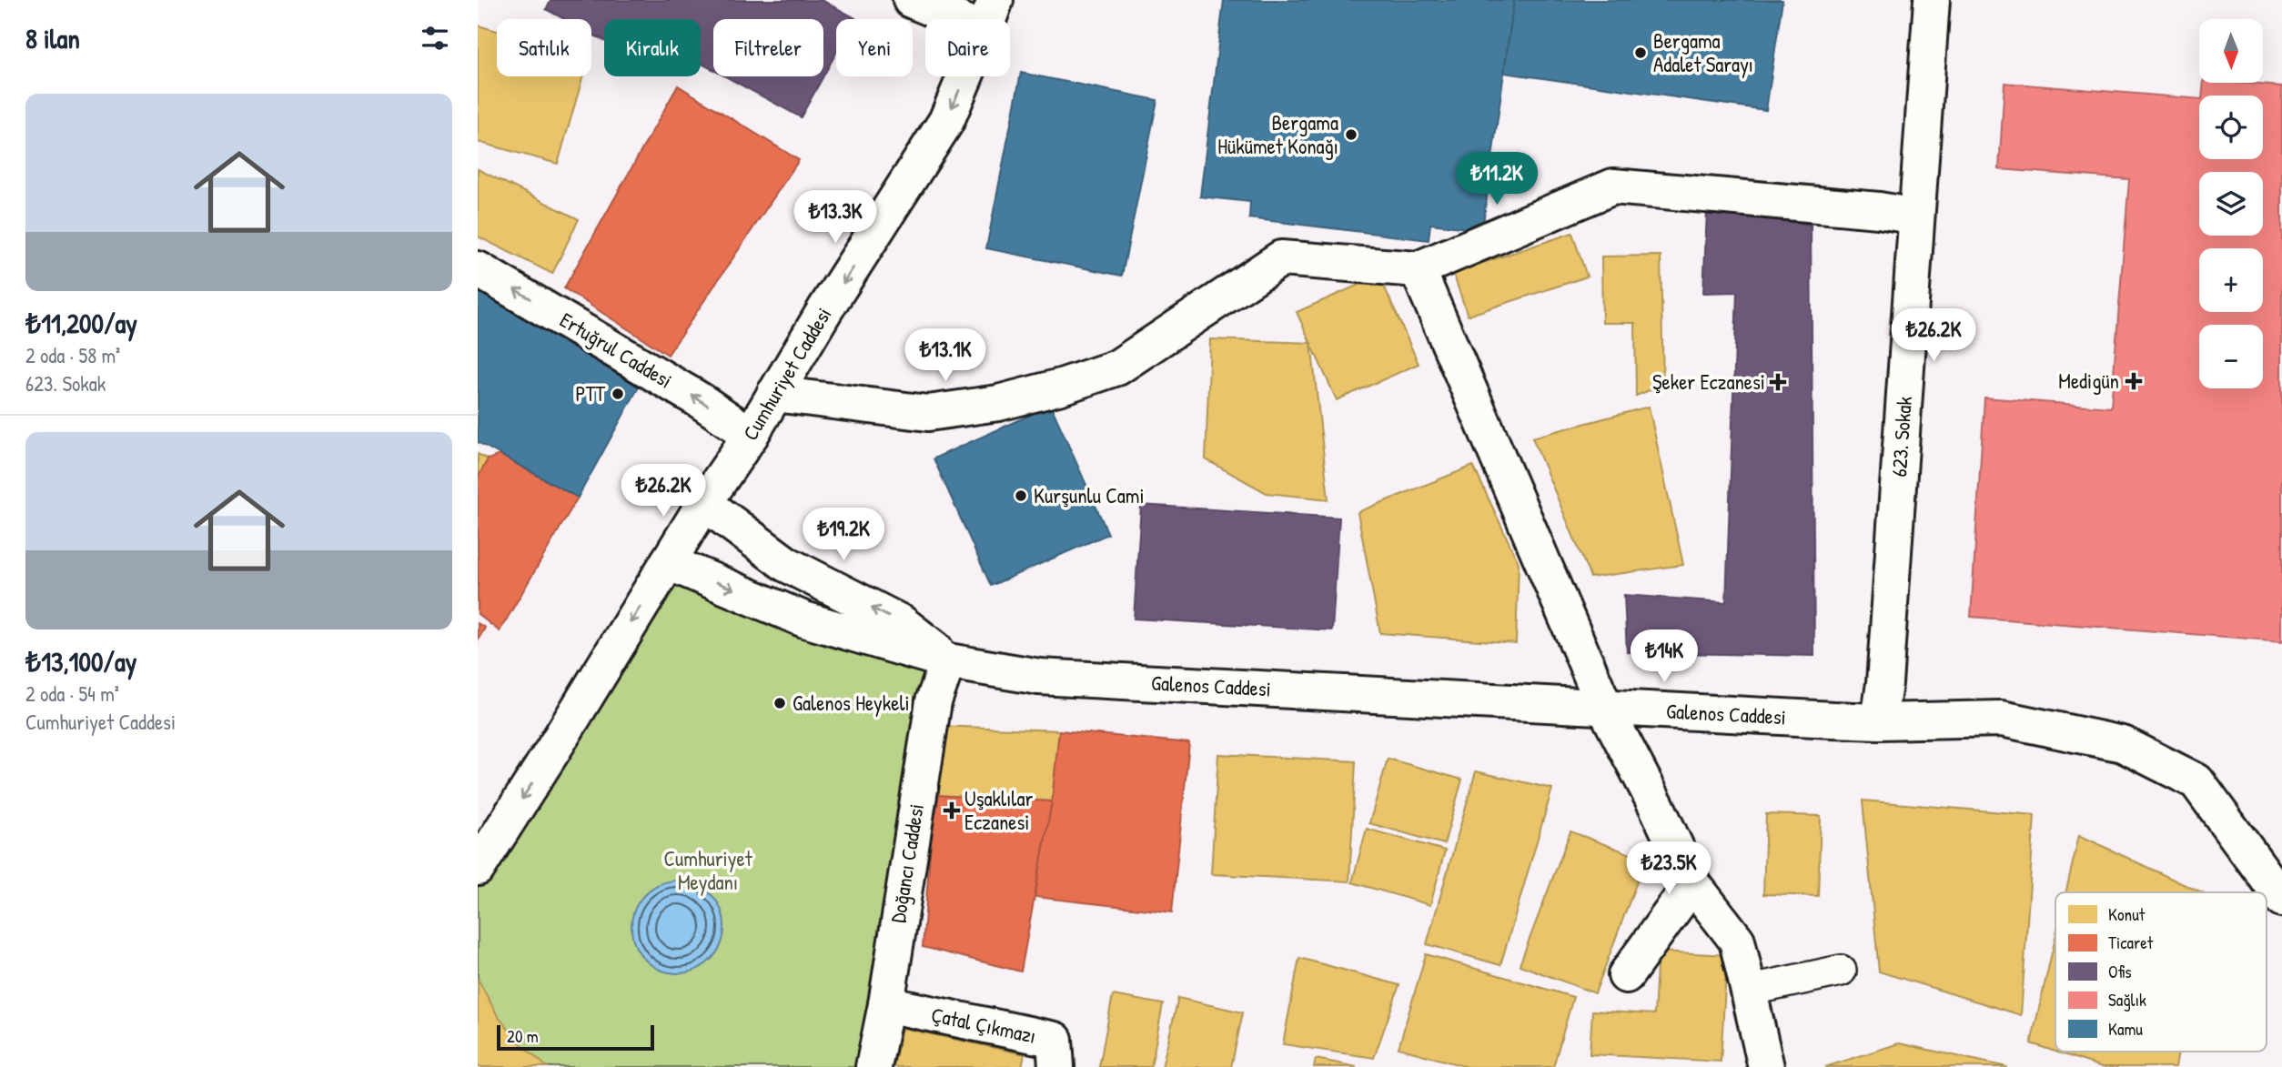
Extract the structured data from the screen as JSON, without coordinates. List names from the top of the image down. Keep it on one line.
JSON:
{"streets":{"street":["Ertuğrul Caddesi","Cumhuriyet Caddesi","623. Sokak","Galenos Caddesi","Doğancı Caddesi","Çatal Çıkmazı"]},"crossings":[["Ertuğrul Caddesi","Cumhuriyet Caddesi"],["Cumhuriyet Caddesi","Galenos Caddesi"],["623. Sokak","Galenos Caddesi"],["Galenos Caddesi","Doğancı Caddesi"],["Doğancı Caddesi","Çatal Çıkmazı"]],"one_way":["Ertuğrul Caddesi","Cumhuriyet Caddesi"],"parks":["Cumhuriyet Meydanı"],"places":{"other":["Bergama Adalet Sarayı","Bergama Hükümet Konağı","PTT","Kurşunlu Cami","Galenos Heykeli"],"health":["Medigün","Şeker Eczanesi","Uşaklılar Eczanesi"]},"legend":["Konut","Ticaret","Ofis","Sağlık","Kamu"],"scale_bar":"20 m","north":"bottom","page":{"heading":"8 ilan","map_buttons":["+","−"],"chip":["Satılık","Kiralık","Filtreler","Yeni","Daire"],"list":[{"name":"₺11,200/ay","note":"2 oda · 58 m² · 623. Sokak"},{"name":"₺13,100/ay","note":"2 oda · 54 m² · Cumhuriyet Caddesi"}],"price":["₺11.2K","₺13.3K","₺26.2K","₺13.1K","₺26.2K","₺19.2K","₺14K","₺23.5K"],"scale":"20 m"}}
